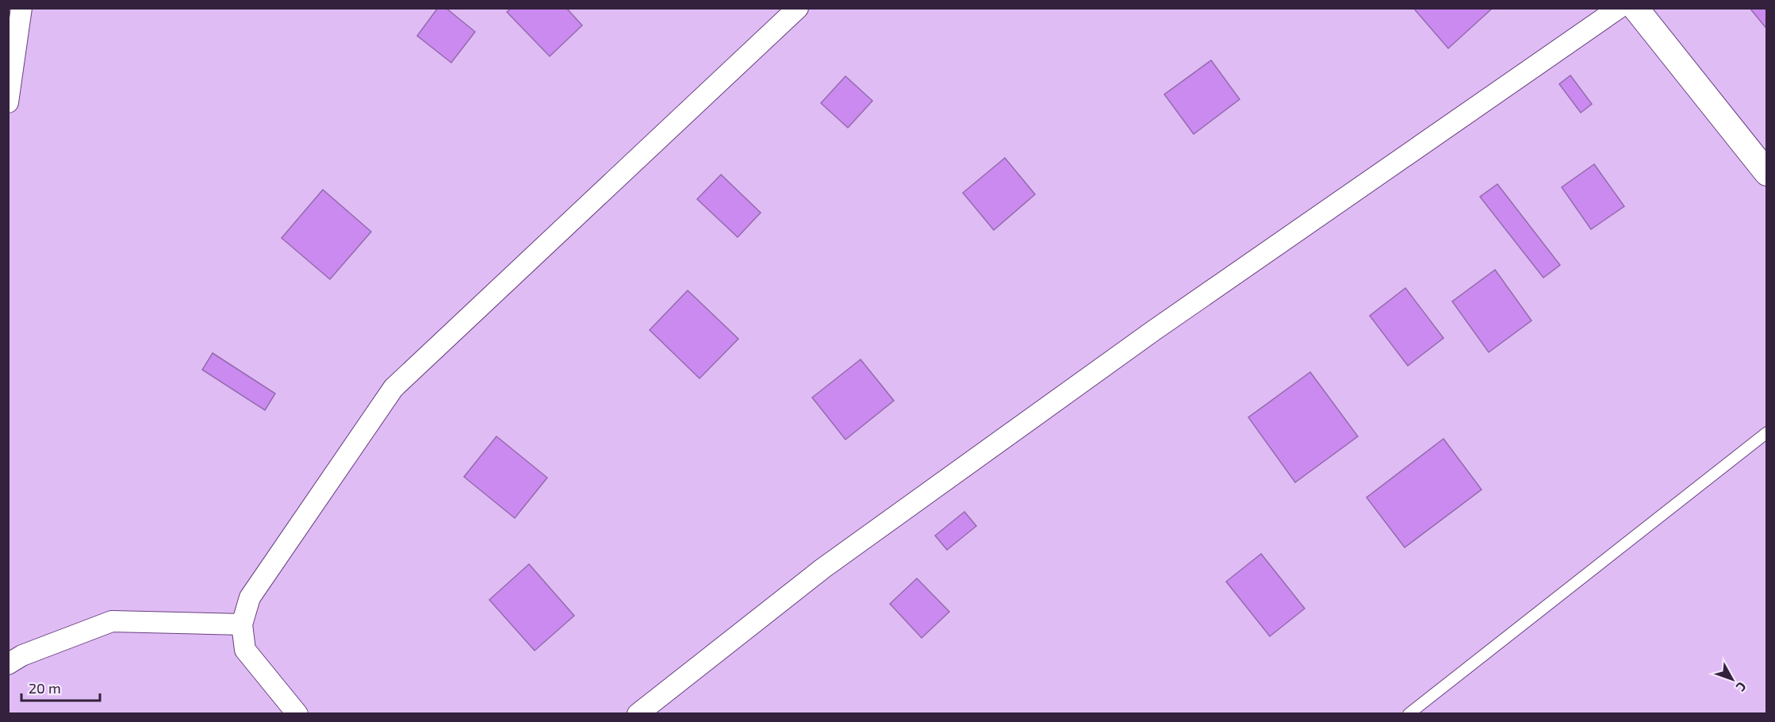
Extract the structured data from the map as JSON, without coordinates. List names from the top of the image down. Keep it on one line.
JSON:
{"scale_bar":"20 m","north":"bottom right"}
